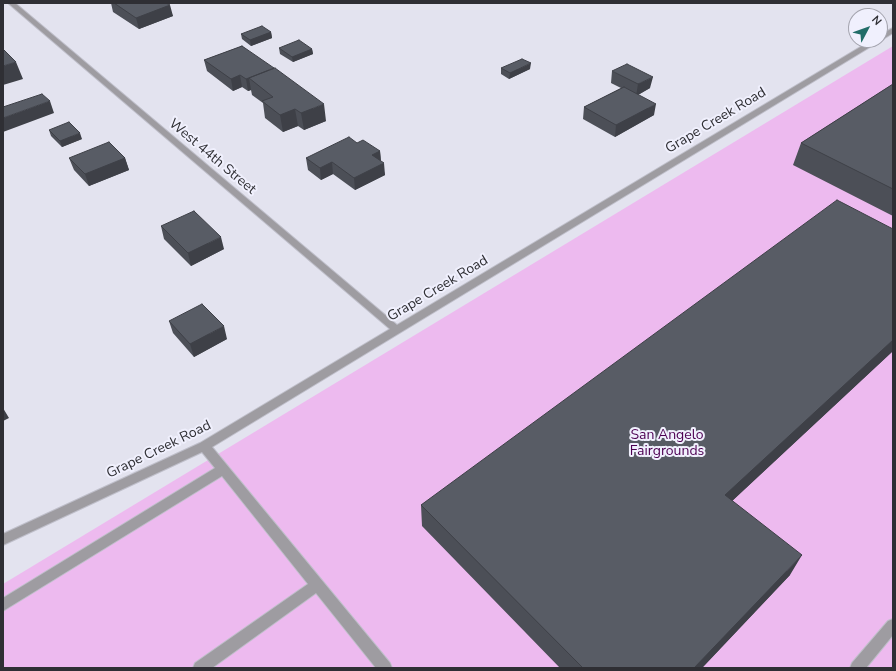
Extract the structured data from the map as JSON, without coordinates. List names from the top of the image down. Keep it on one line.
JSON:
{"streets":{"street":["Grape Creek Road","West 44th Street"]},"crossings":[["Grape Creek Road","West 44th Street"]],"parks":["San Angelo Fairgrounds"],"north":"top right"}
